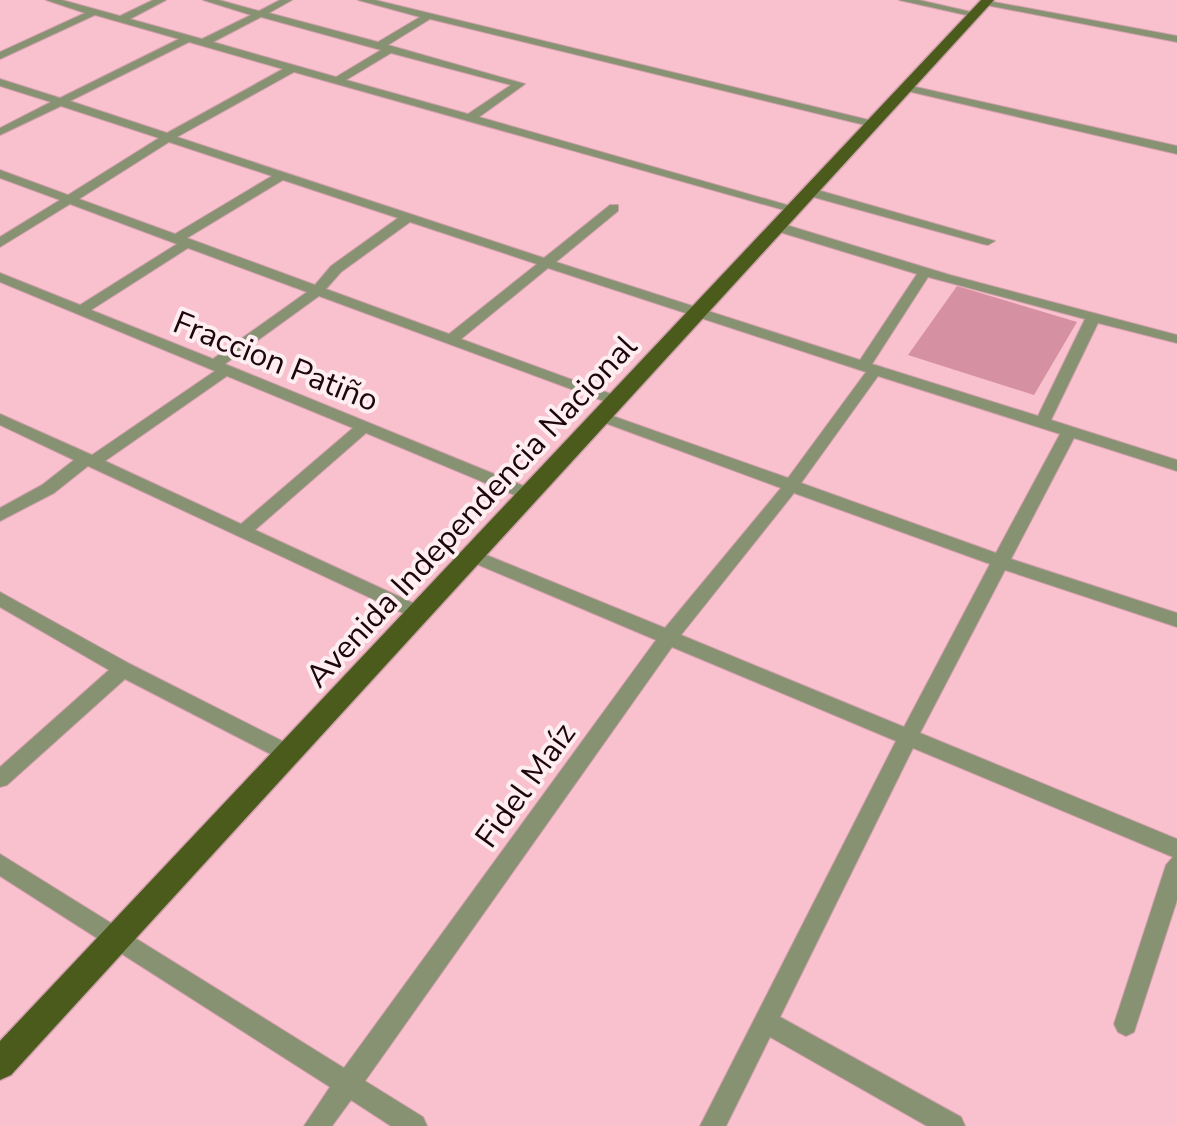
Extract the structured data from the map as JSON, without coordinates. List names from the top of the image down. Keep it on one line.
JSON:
{"streets":{"main road":["Avenida Independencia Nacional"],"street":["Fraccion Patiño","Fidel Maíz"]},"crossings":[["Fraccion Patiño","Avenida Independencia Nacional"]]}
